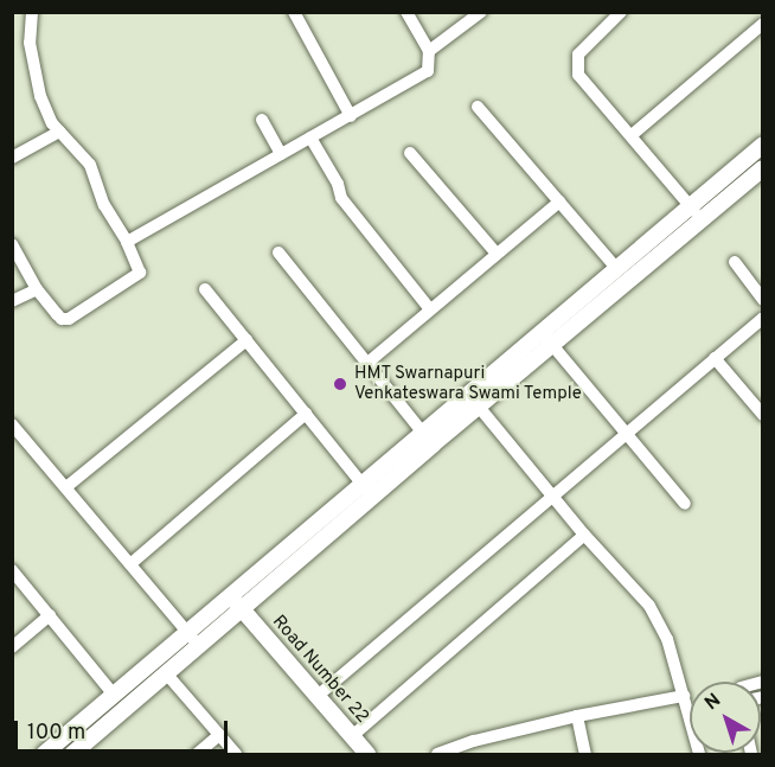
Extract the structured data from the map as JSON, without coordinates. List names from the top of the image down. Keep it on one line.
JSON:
{"streets":{"street":["Road Number 22"]},"places":["HMT Swarnapuri Venkateswara Swami Temple"],"scale_bar":"100 m","north":"top left"}
